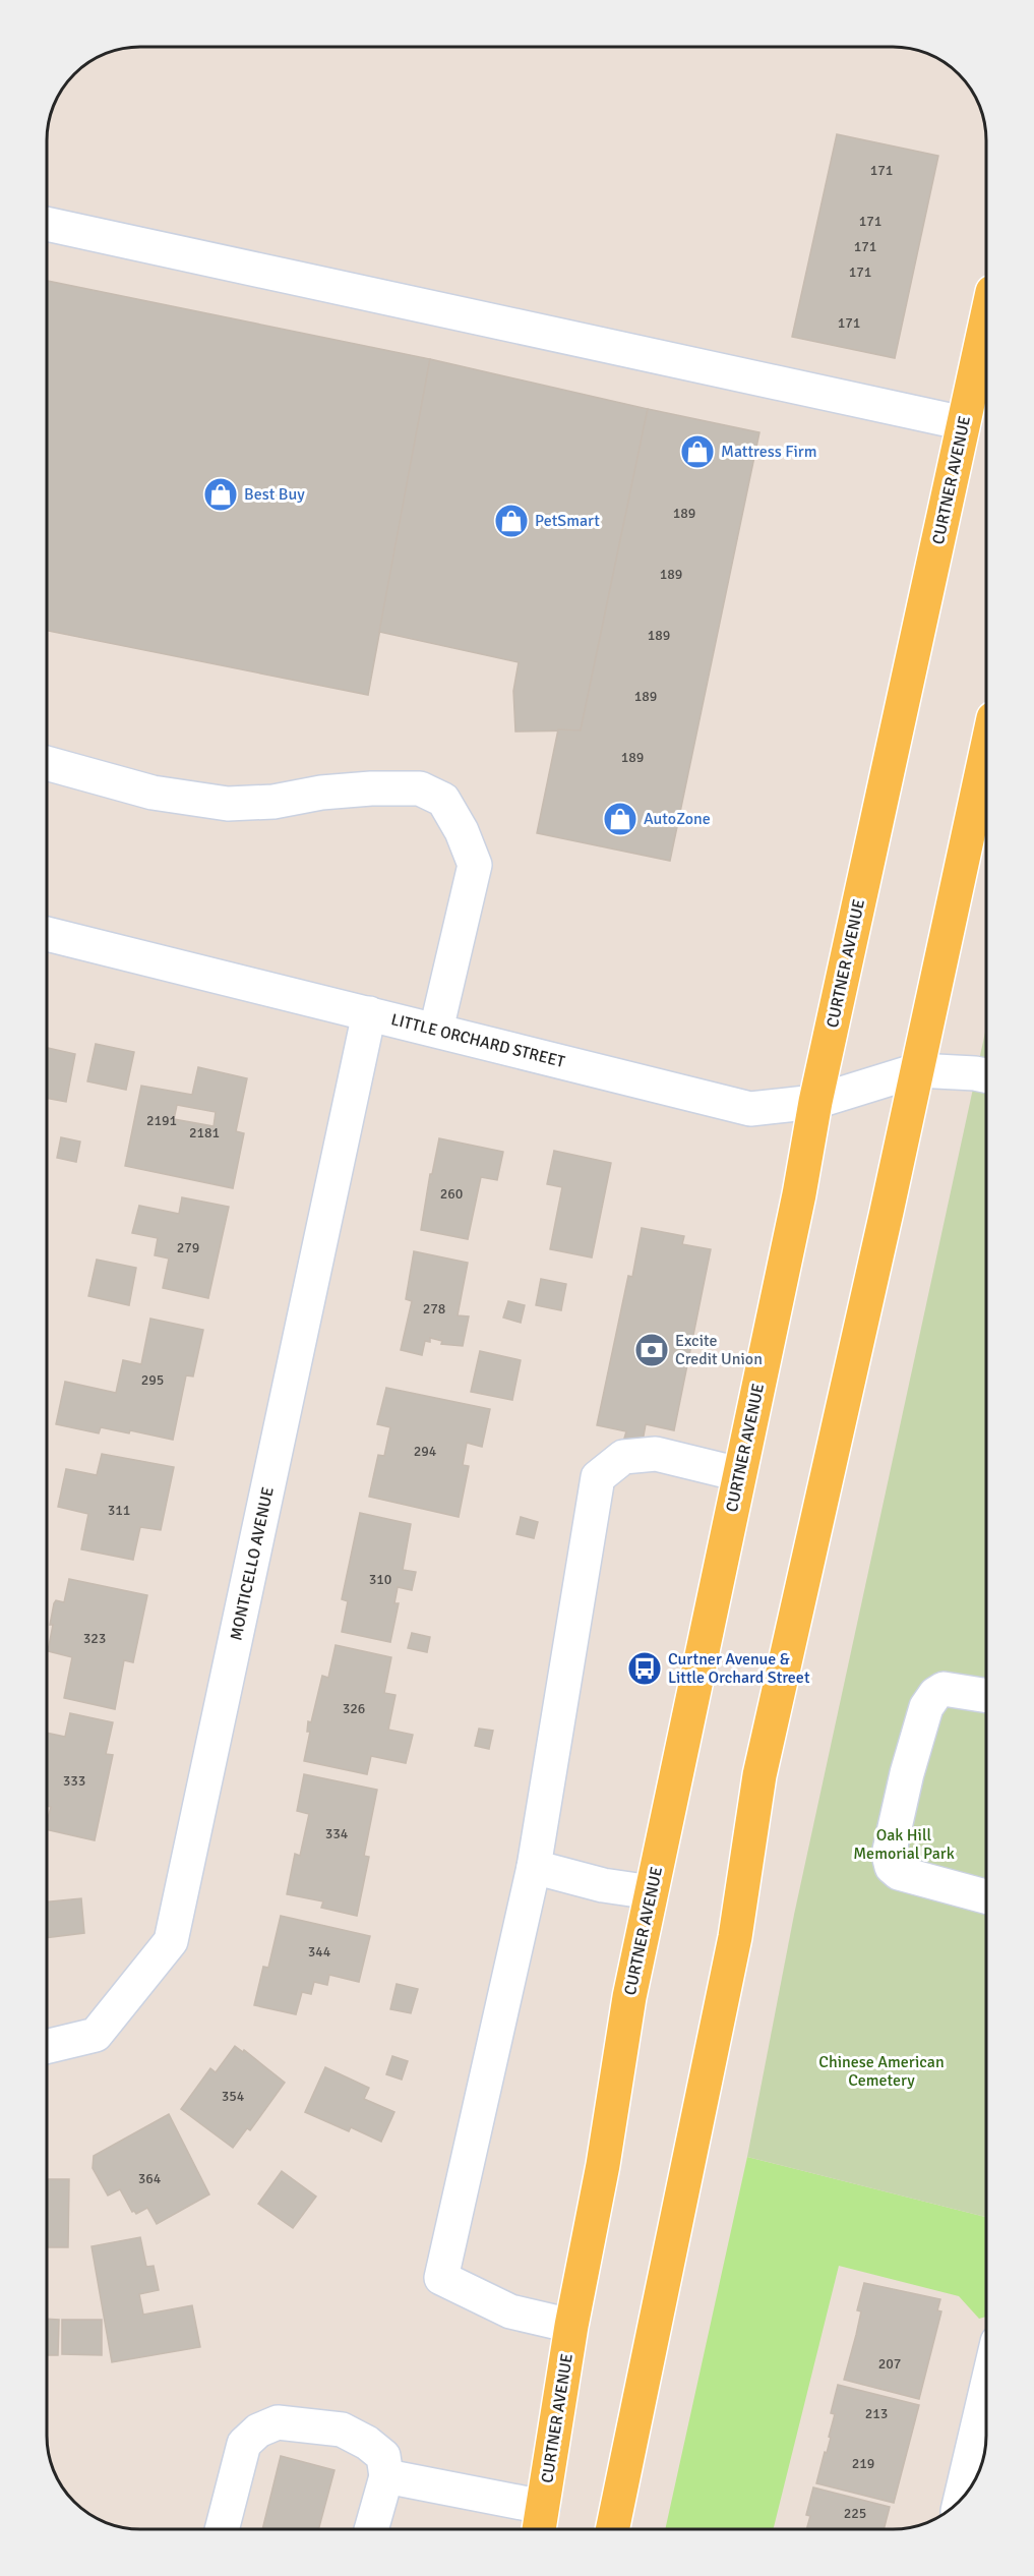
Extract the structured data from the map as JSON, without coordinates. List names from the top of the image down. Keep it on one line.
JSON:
{"streets":{"main road":["CURTNER AVENUE"],"street":["LITTLE ORCHARD STREET","MONTICELLO AVENUE"]},"crossings":[["CURTNER AVENUE","LITTLE ORCHARD STREET"],["LITTLE ORCHARD STREET","MONTICELLO AVENUE"]],"parks":["Oak Hill Memorial Park","Chinese American Cemetery"],"places":{"shop":["Mattress Firm","Best Buy","PetSmart","AutoZone"],"bank":["Excite Credit Union"],"bus stop":["Curtner Avenue & Little Orchard Street"]},"house_numbers":["171","171","171","171","171","189","189","189","189","189","2191","2181","260","279","278","295","294","311","310","323","326","333","334","344","354","364","207","213","219","225"]}
